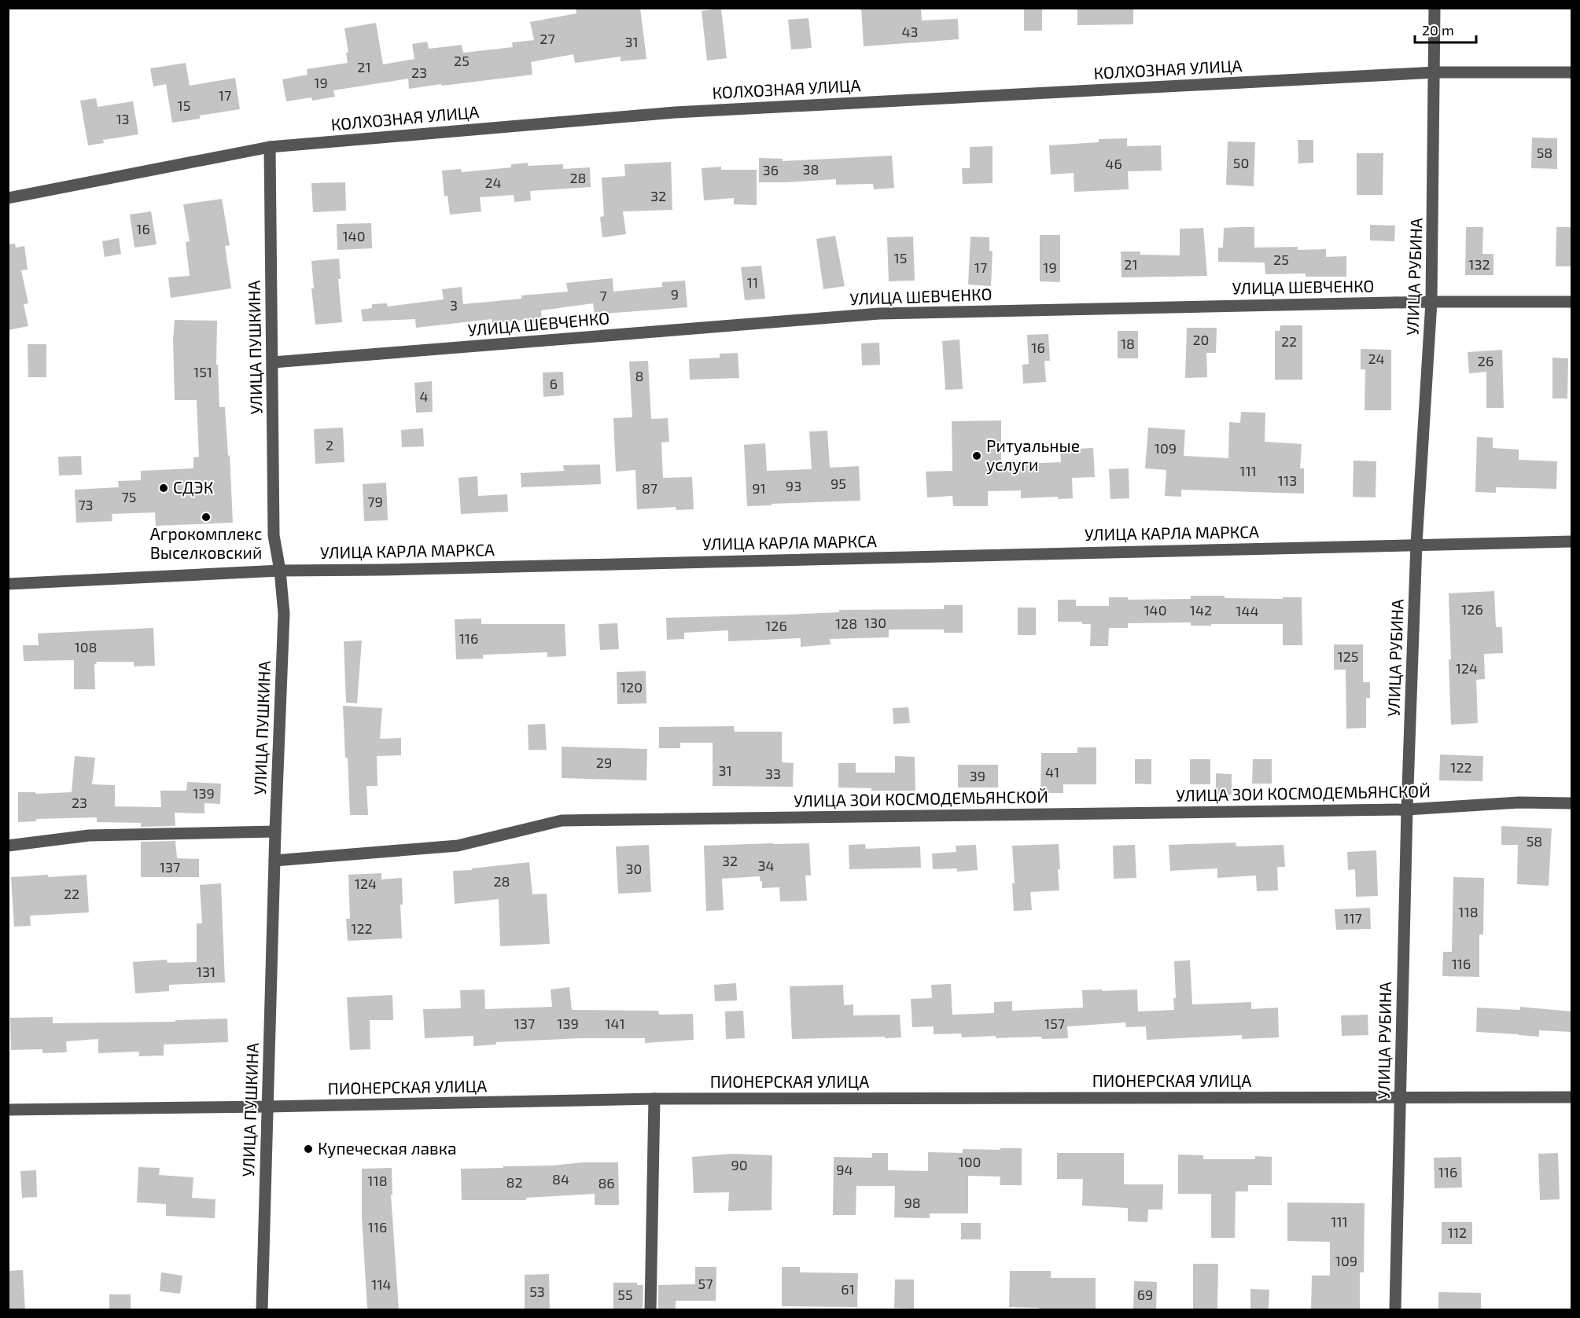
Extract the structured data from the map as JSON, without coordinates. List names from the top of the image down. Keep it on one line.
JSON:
{"streets":{"street":["КОЛХОЗНАЯ УЛИЦА","УЛИЦА РУБИНА","УЛИЦА ШЕВЧЕНКО","УЛИЦА ПУШКИНА","УЛИЦА КАРЛА МАРКСА","УЛИЦА ЗОИ КОСМОДЕМЬЯНСКОЙ","ПИОНЕРСКАЯ УЛИЦА"]},"crossings":[["КОЛХОЗНАЯ УЛИЦА","УЛИЦА РУБИНА"],["КОЛХОЗНАЯ УЛИЦА","УЛИЦА ПУШКИНА"],["УЛИЦА РУБИНА","УЛИЦА ШЕВЧЕНКО"],["УЛИЦА РУБИНА","УЛИЦА КАРЛА МАРКСА"],["УЛИЦА РУБИНА","УЛИЦА ЗОИ КОСМОДЕМЬЯНСКОЙ"],["УЛИЦА РУБИНА","ПИОНЕРСКАЯ УЛИЦА"],["УЛИЦА ШЕВЧЕНКО","УЛИЦА ПУШКИНА"],["УЛИЦА ПУШКИНА","УЛИЦА КАРЛА МАРКСА"],["УЛИЦА ПУШКИНА","УЛИЦА ЗОИ КОСМОДЕМЬЯНСКОЙ"],["УЛИЦА ПУШКИНА","ПИОНЕРСКАЯ УЛИЦА"]],"places":["Ритуальные услуги","СДЭК","Агрокомплекс Выселковский","Купеческая лавка"],"house_numbers":["43","27","31","25","21","23","19","17","15","13","58","50","46","38","36","28","24","32","16","140","15","25","21","132","17","19","11","9","7","3","20","22","18","16","24","26","151","8","6","4","2","109","111","113","95","93","87","91","75","79","73","126","140","142","144","130","128","126","116","108","125","124","120","29","122","31","41","33","39","139","23","58","32","34","137","30","28","124","22","118","117","122","116","131","137","139","141","157","100","90","94","116","84","118","82","86","98","111","116","112","109","57","114","61","53","55","69"],"scale_bar":"20 m"}
